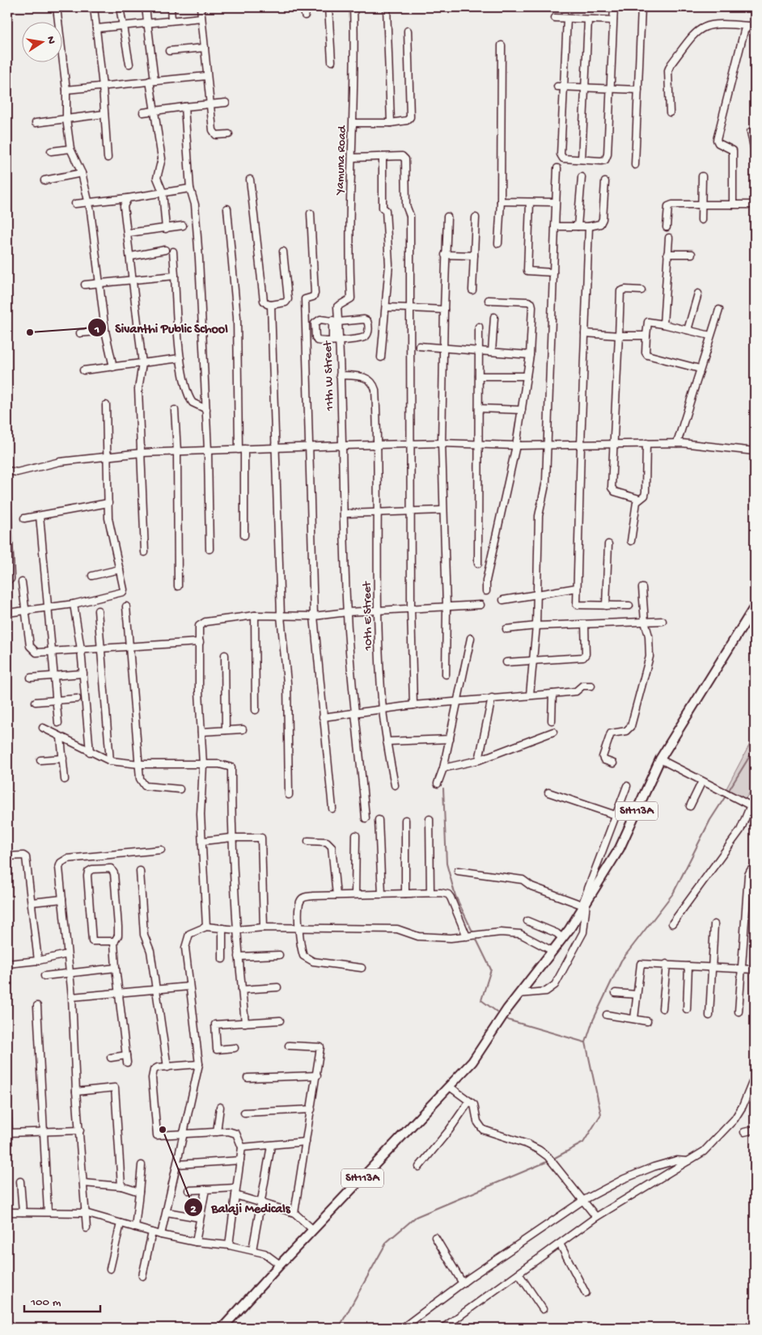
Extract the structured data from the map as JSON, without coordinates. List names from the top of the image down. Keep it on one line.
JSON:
{"streets":{"main road":["SH113A"],"street":["Yamuna Road","11th W Street","10th E Street"]},"crossings":[["Yamuna Road","11th W Street"],["11th W Street","10th E Street"]],"places":["Sivanthi Public School","Balaji Medicals"],"scale_bar":"100 m","north":"right"}
